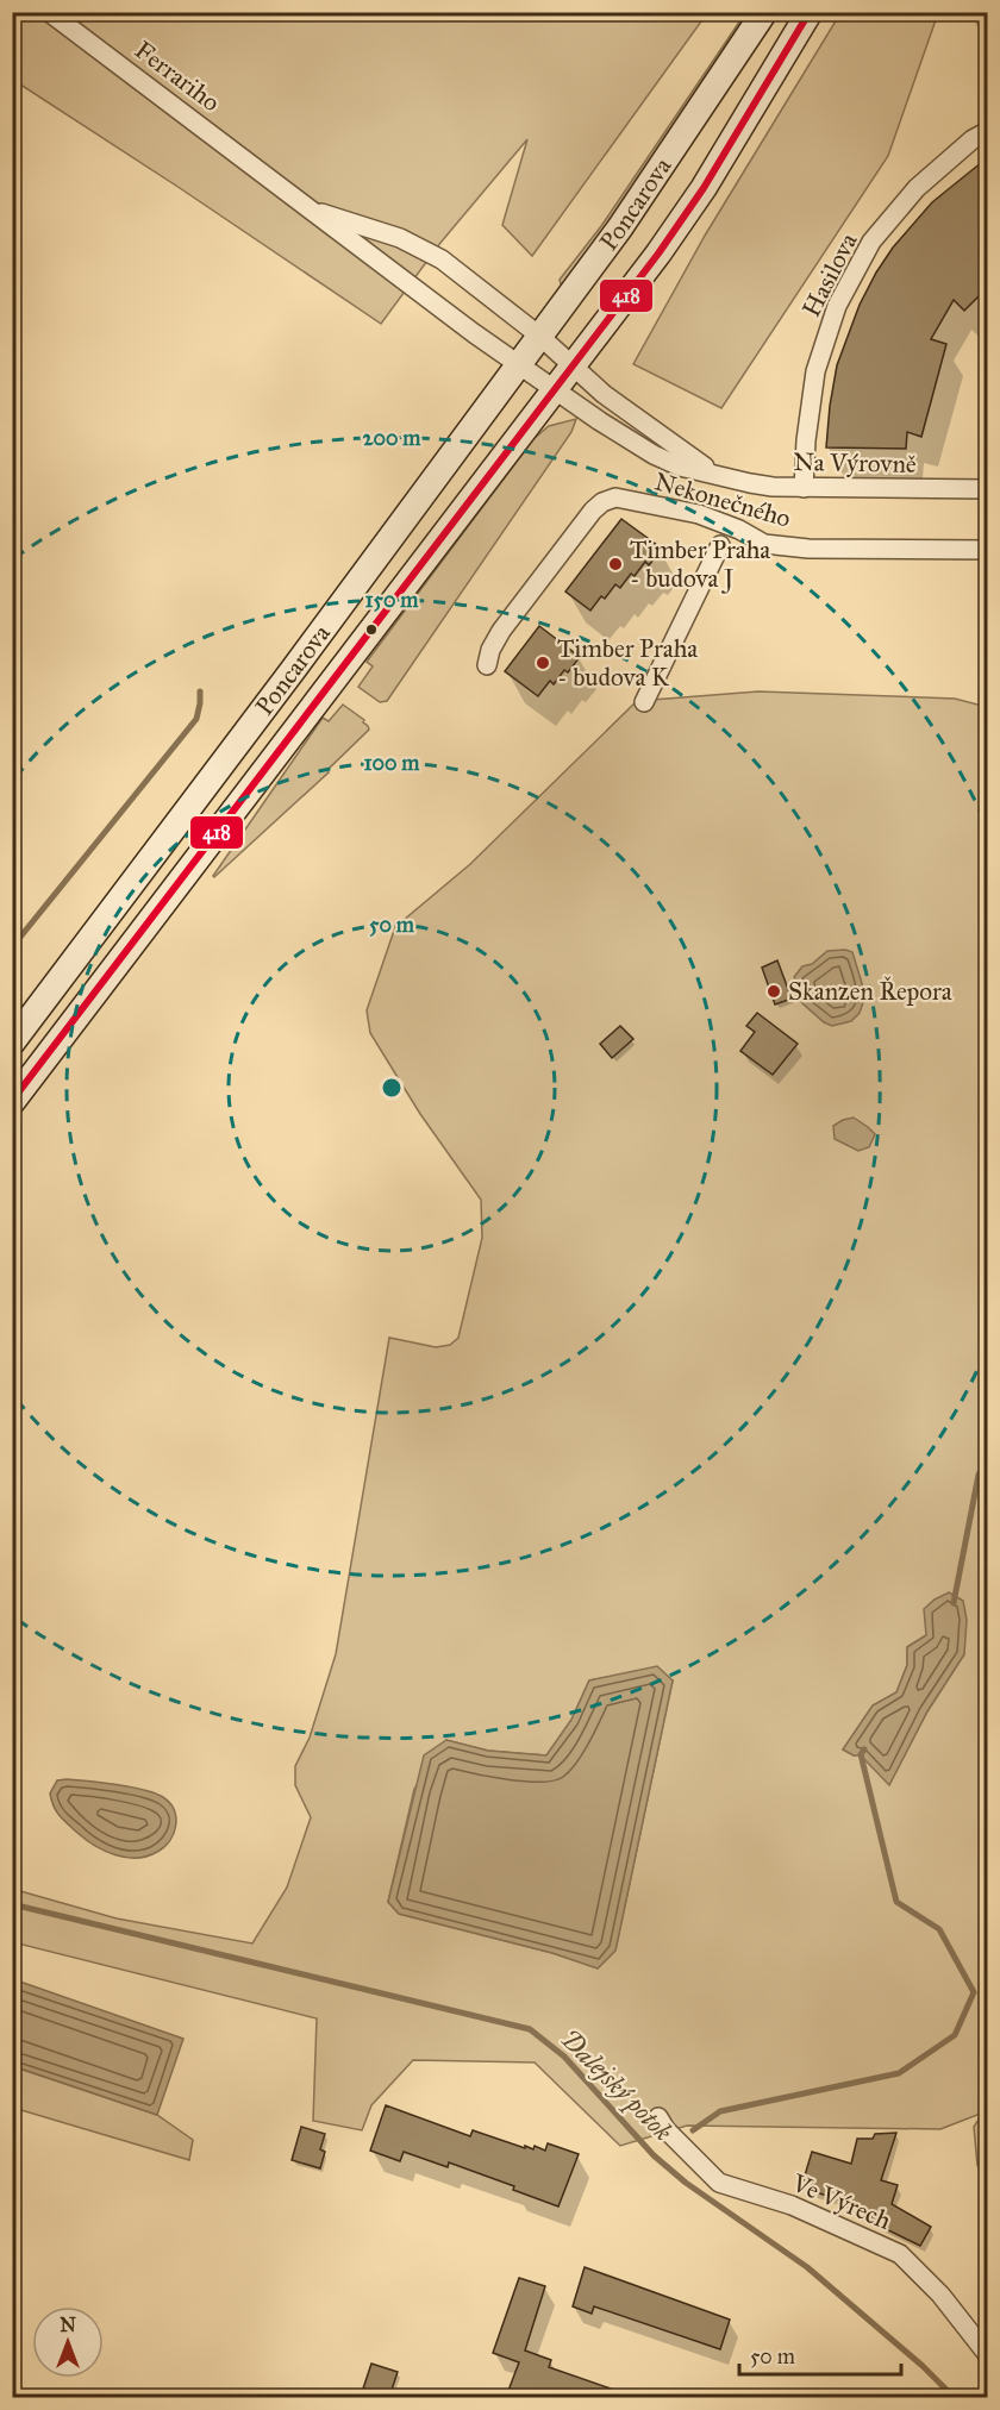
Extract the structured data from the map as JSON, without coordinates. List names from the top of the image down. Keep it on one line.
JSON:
{"streets":{"main road":["Poncarova"],"street":["Ferrariho","Hasilova","Na Výrovně","Nekonečného","Ve Výrech"]},"crossings":[["Ferrariho","Poncarova"],["Ferrariho","Na Výrovně"],["Poncarova","Na Výrovně"],["Hasilova","Na Výrovně"]],"water":["Dalejský potok"],"places":["Timber Praha - budova J","Timber Praha - budova K","Skanzen Řepora"],"lines":["transit line 418"],"scale_bar":"50 m","north":"top","rings":["200 m","150 m","100 m","50 m"]}
